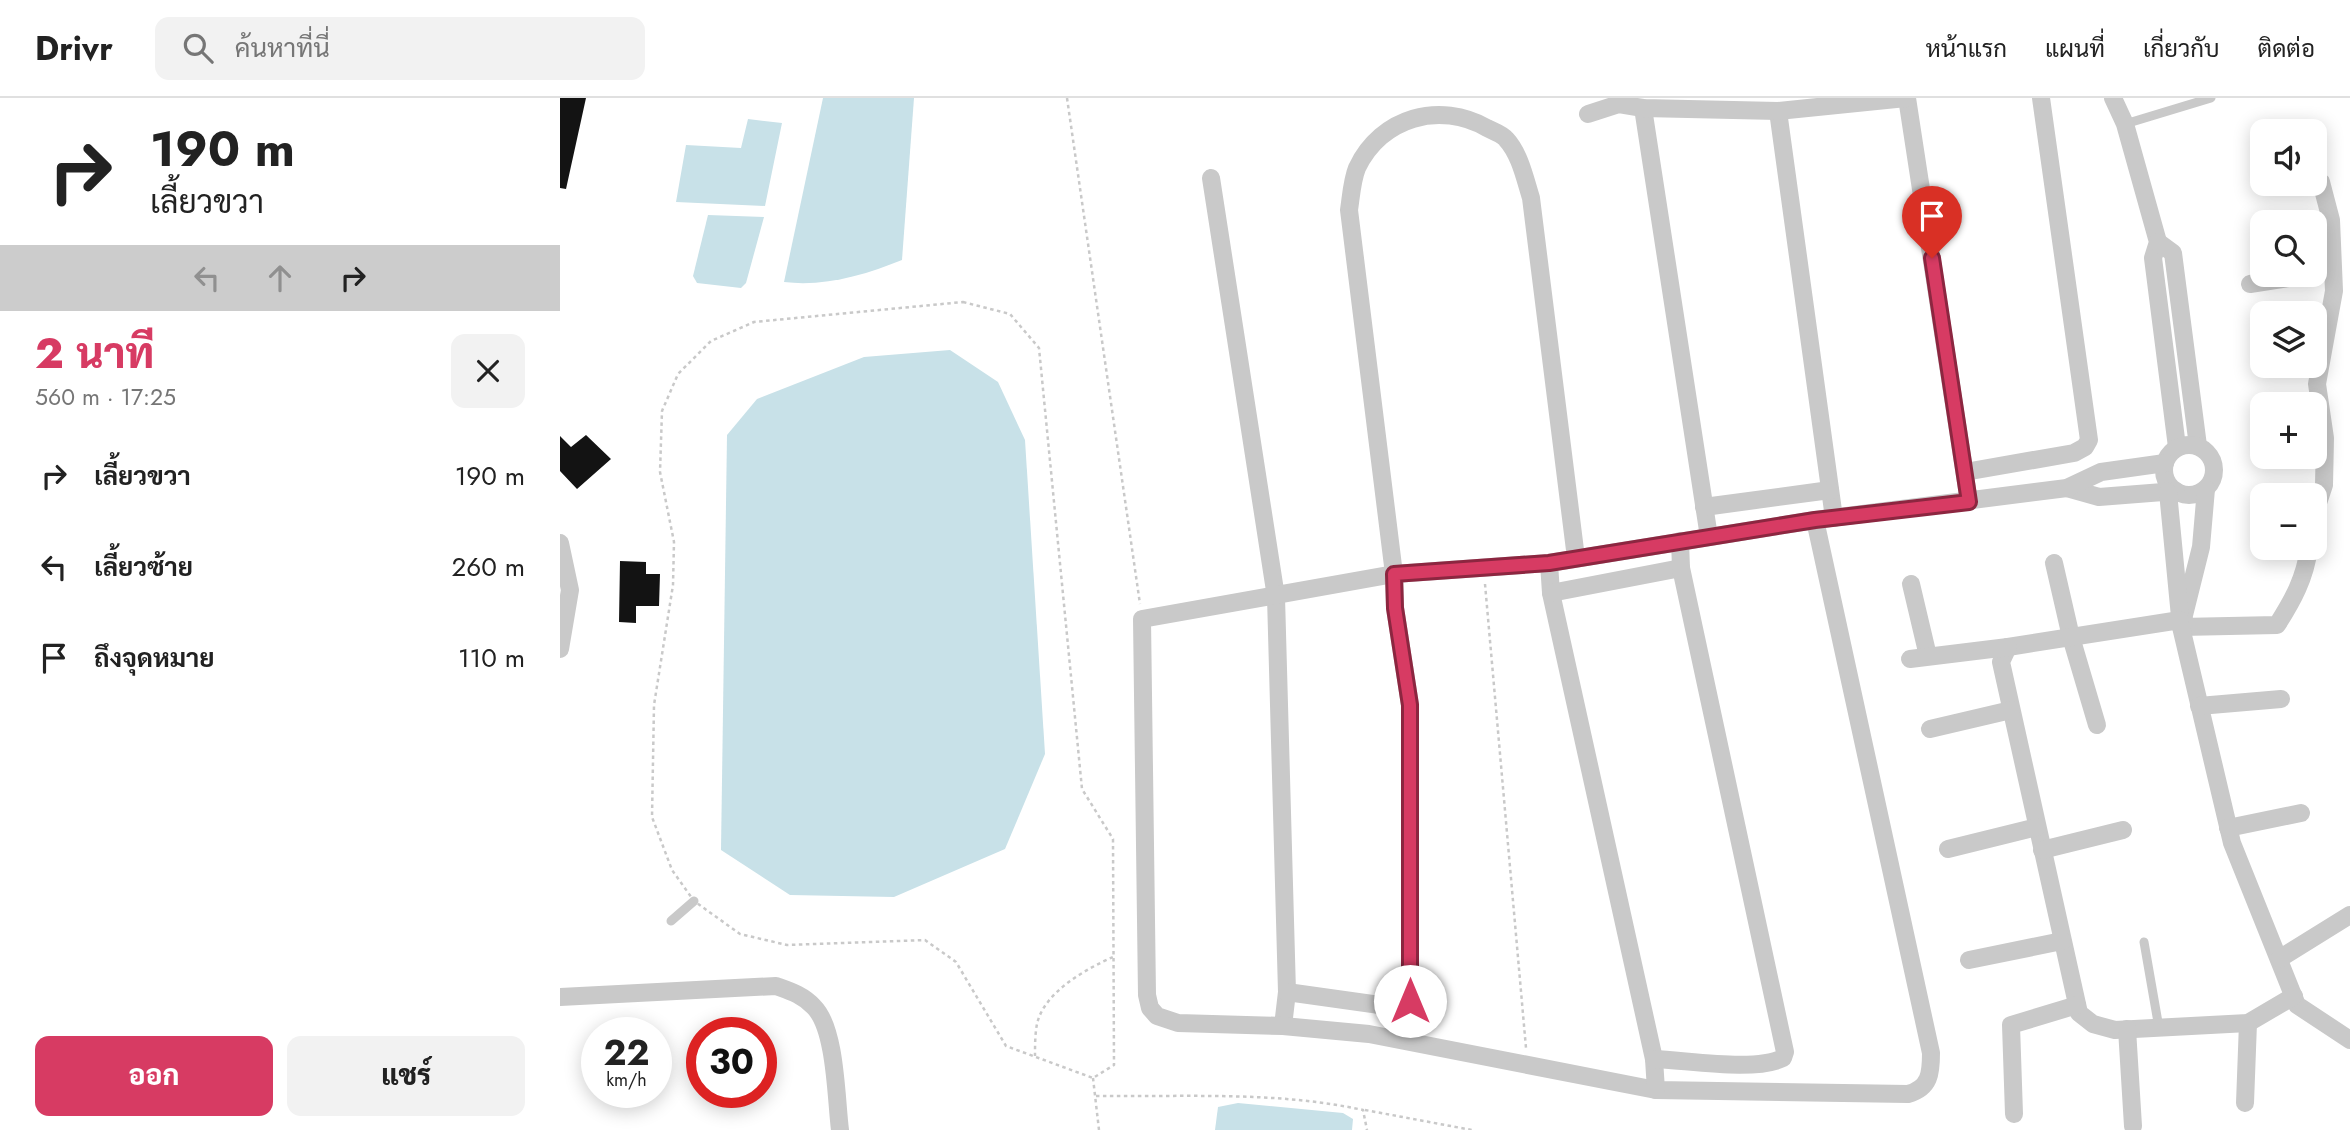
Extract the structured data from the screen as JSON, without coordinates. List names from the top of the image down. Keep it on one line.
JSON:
{"page":{"header":"Drivr","search":"ค้นหาที่นี่","nav":["หน้าแรก","แผนที่","เกี่ยวกับ","ติดต่อ"],"turn":["190 m","เลี้ยวขวา"],"map_buttons":["+","−"],"heading":["2 นาที","560 m · 17:25"],"list":[{"name":"เลี้ยวขวา","value":"190 m"},{"name":"เลี้ยวซ้าย","value":"260 m"},{"name":"ถึงจุดหมาย","value":"110 m"}],"speed":"22 km/h","limit":"30","buttons":["ออก","แชร์"]}}
